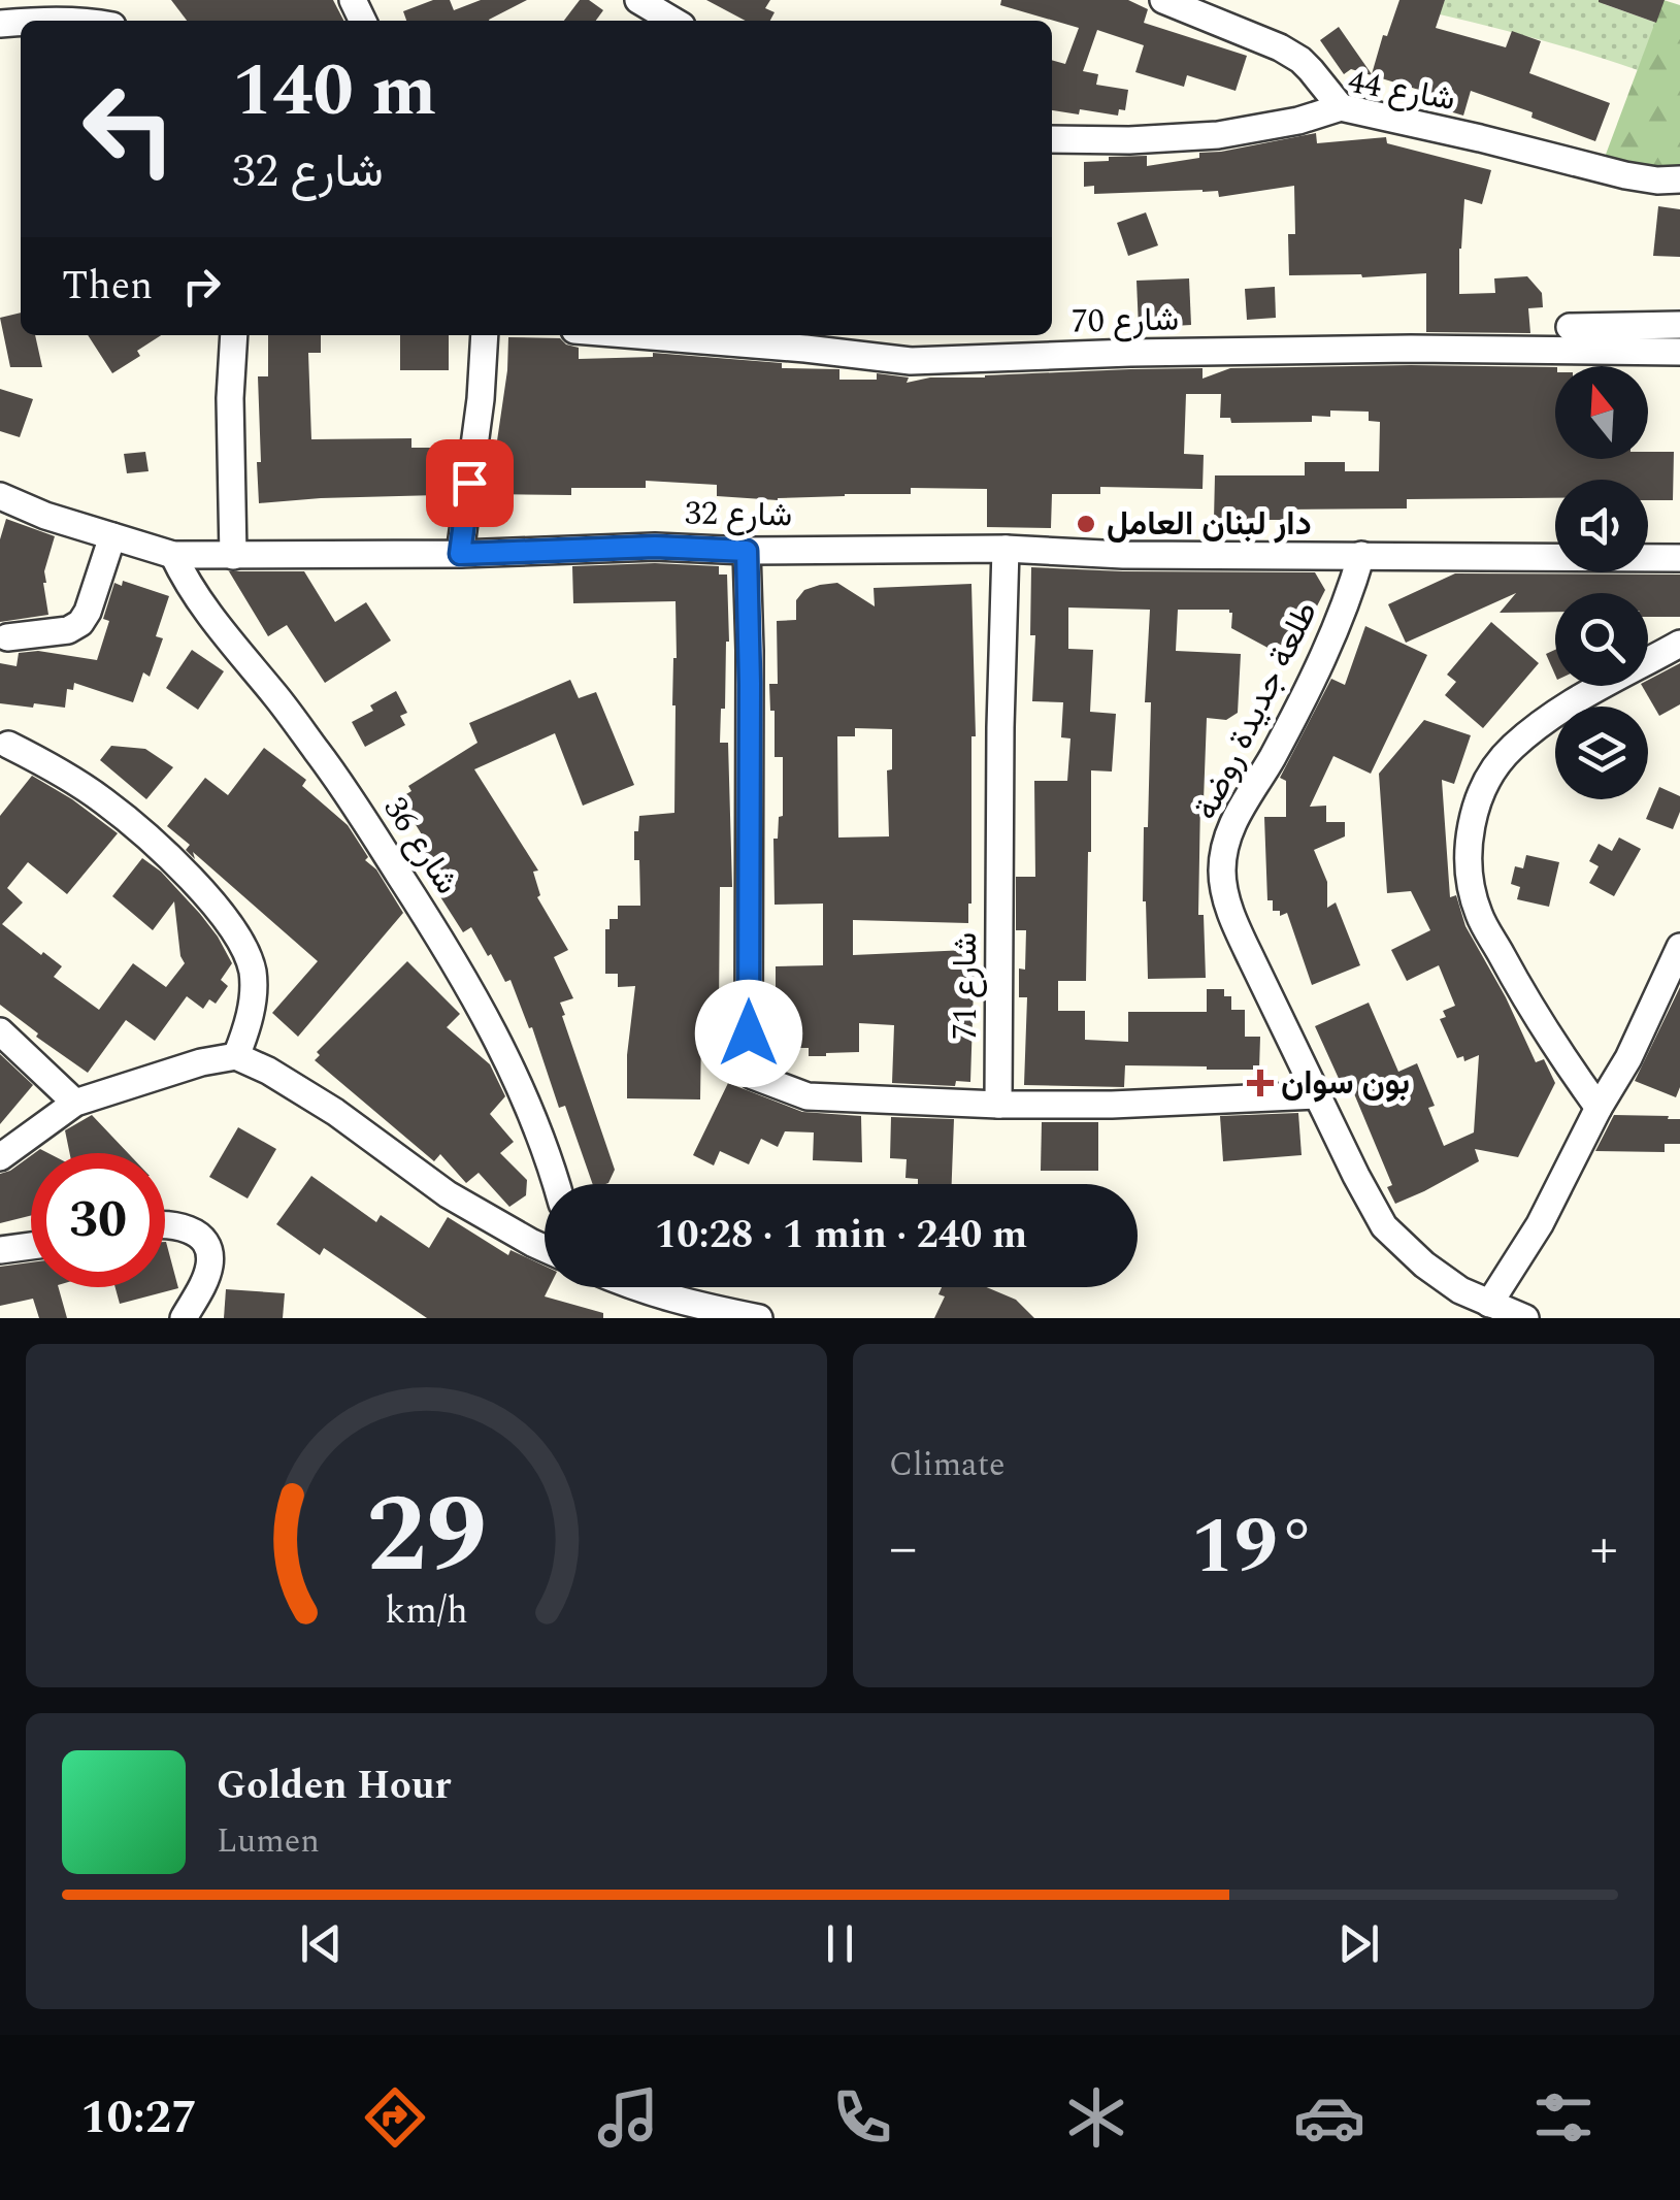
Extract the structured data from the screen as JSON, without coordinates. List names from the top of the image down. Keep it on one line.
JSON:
{"streets":{"street":["شارع 44","شارع 70","شارع 32","طلعة جديدة روضة","شارع 36","شارع 71"]},"crossings":[["شارع 32","طلعة جديدة روضة"],["شارع 32","شارع 36"],["شارع 32","شارع 71"]],"places":{"other":["دار لبنان العامل"],"health":["بون سوان"]},"north":"top","page":{"turn":["140 m","شارع 32"],"then":"Then","limit":"30","trip":"10:28 · 1 min · 240 m","tile":"Climate","heat":["−","19°","+"],"song":["Golden Hour","Lumen"],"tabs":"10:27","gauge":["29","km/h"]}}
